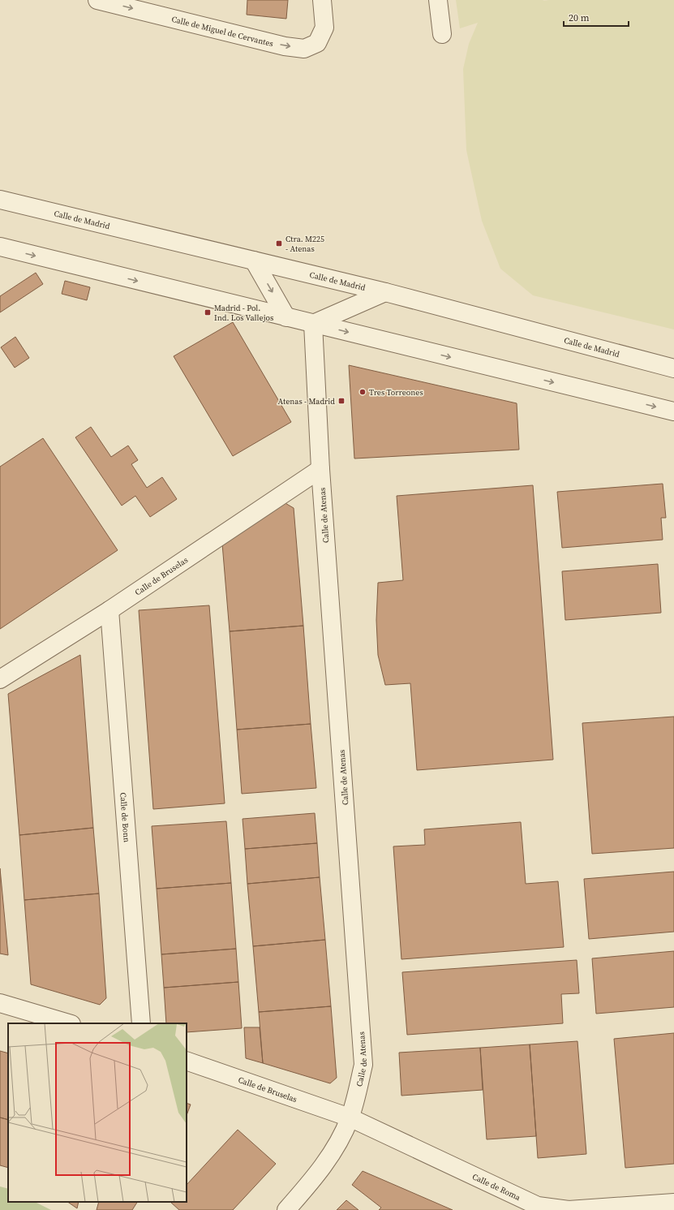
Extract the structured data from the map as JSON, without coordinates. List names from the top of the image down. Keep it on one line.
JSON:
{"streets":{"street":["Calle de Miguel de Cervantes","Calle de Madrid","Calle de Atenas","Calle de Bruselas","Calle de Bonn","Calle de Roma"]},"crossings":[["Calle de Atenas","Calle de Bruselas"],["Calle de Atenas","Calle de Roma"],["Calle de Bruselas","Calle de Bonn"],["Calle de Bruselas","Calle de Roma"]],"one_way":["Calle de Miguel de Cervantes"],"places":{"transit":["Ctra. M225 - Atenas","Madrid - Pol. Ind. Los Vallejos","Atenas - Madrid"],"other":["Tres Torreones"]},"scale_bar":"20 m"}
